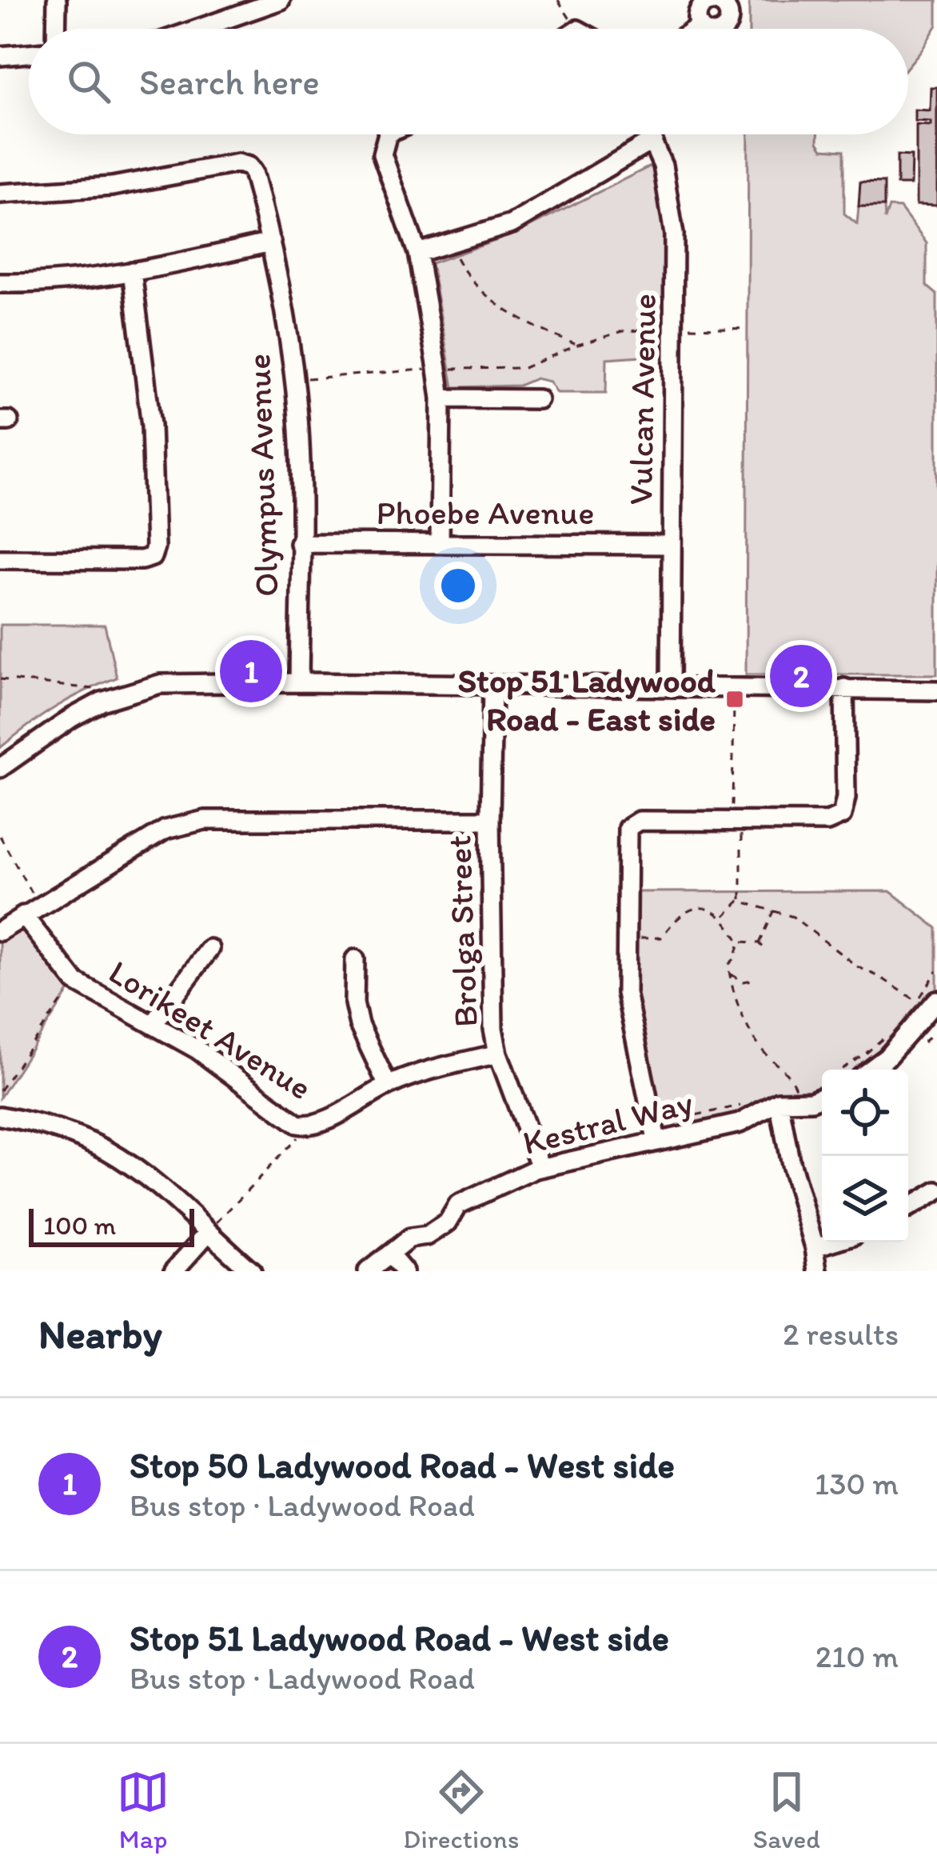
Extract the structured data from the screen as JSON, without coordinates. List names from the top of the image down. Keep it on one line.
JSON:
{"streets":{"street":["Vulcan Avenue","Olympus Avenue","Phoebe Avenue","Brolga Street","Lorikeet Avenue","Kestral Way"]},"crossings":[["Vulcan Avenue","Phoebe Avenue"],["Olympus Avenue","Phoebe Avenue"],["Brolga Street","Lorikeet Avenue"],["Brolga Street","Kestral Way"]],"places":{"transit":["Stop 51 Ladywood Road - East side"]},"scale_bar":"100 m","page":{"search":"Search here","pins":["1","2"],"scale":"100 m","heading":["Nearby","2 results"],"list":[{"mark":"1","name":"Stop 50 Ladywood Road - West side","note":"Bus stop · Ladywood Road","value":"130 m"},{"mark":"2","name":"Stop 51 Ladywood Road - West side","note":"Bus stop · Ladywood Road","value":"210 m"}],"nav":["Map","Directions","Saved"]}}
